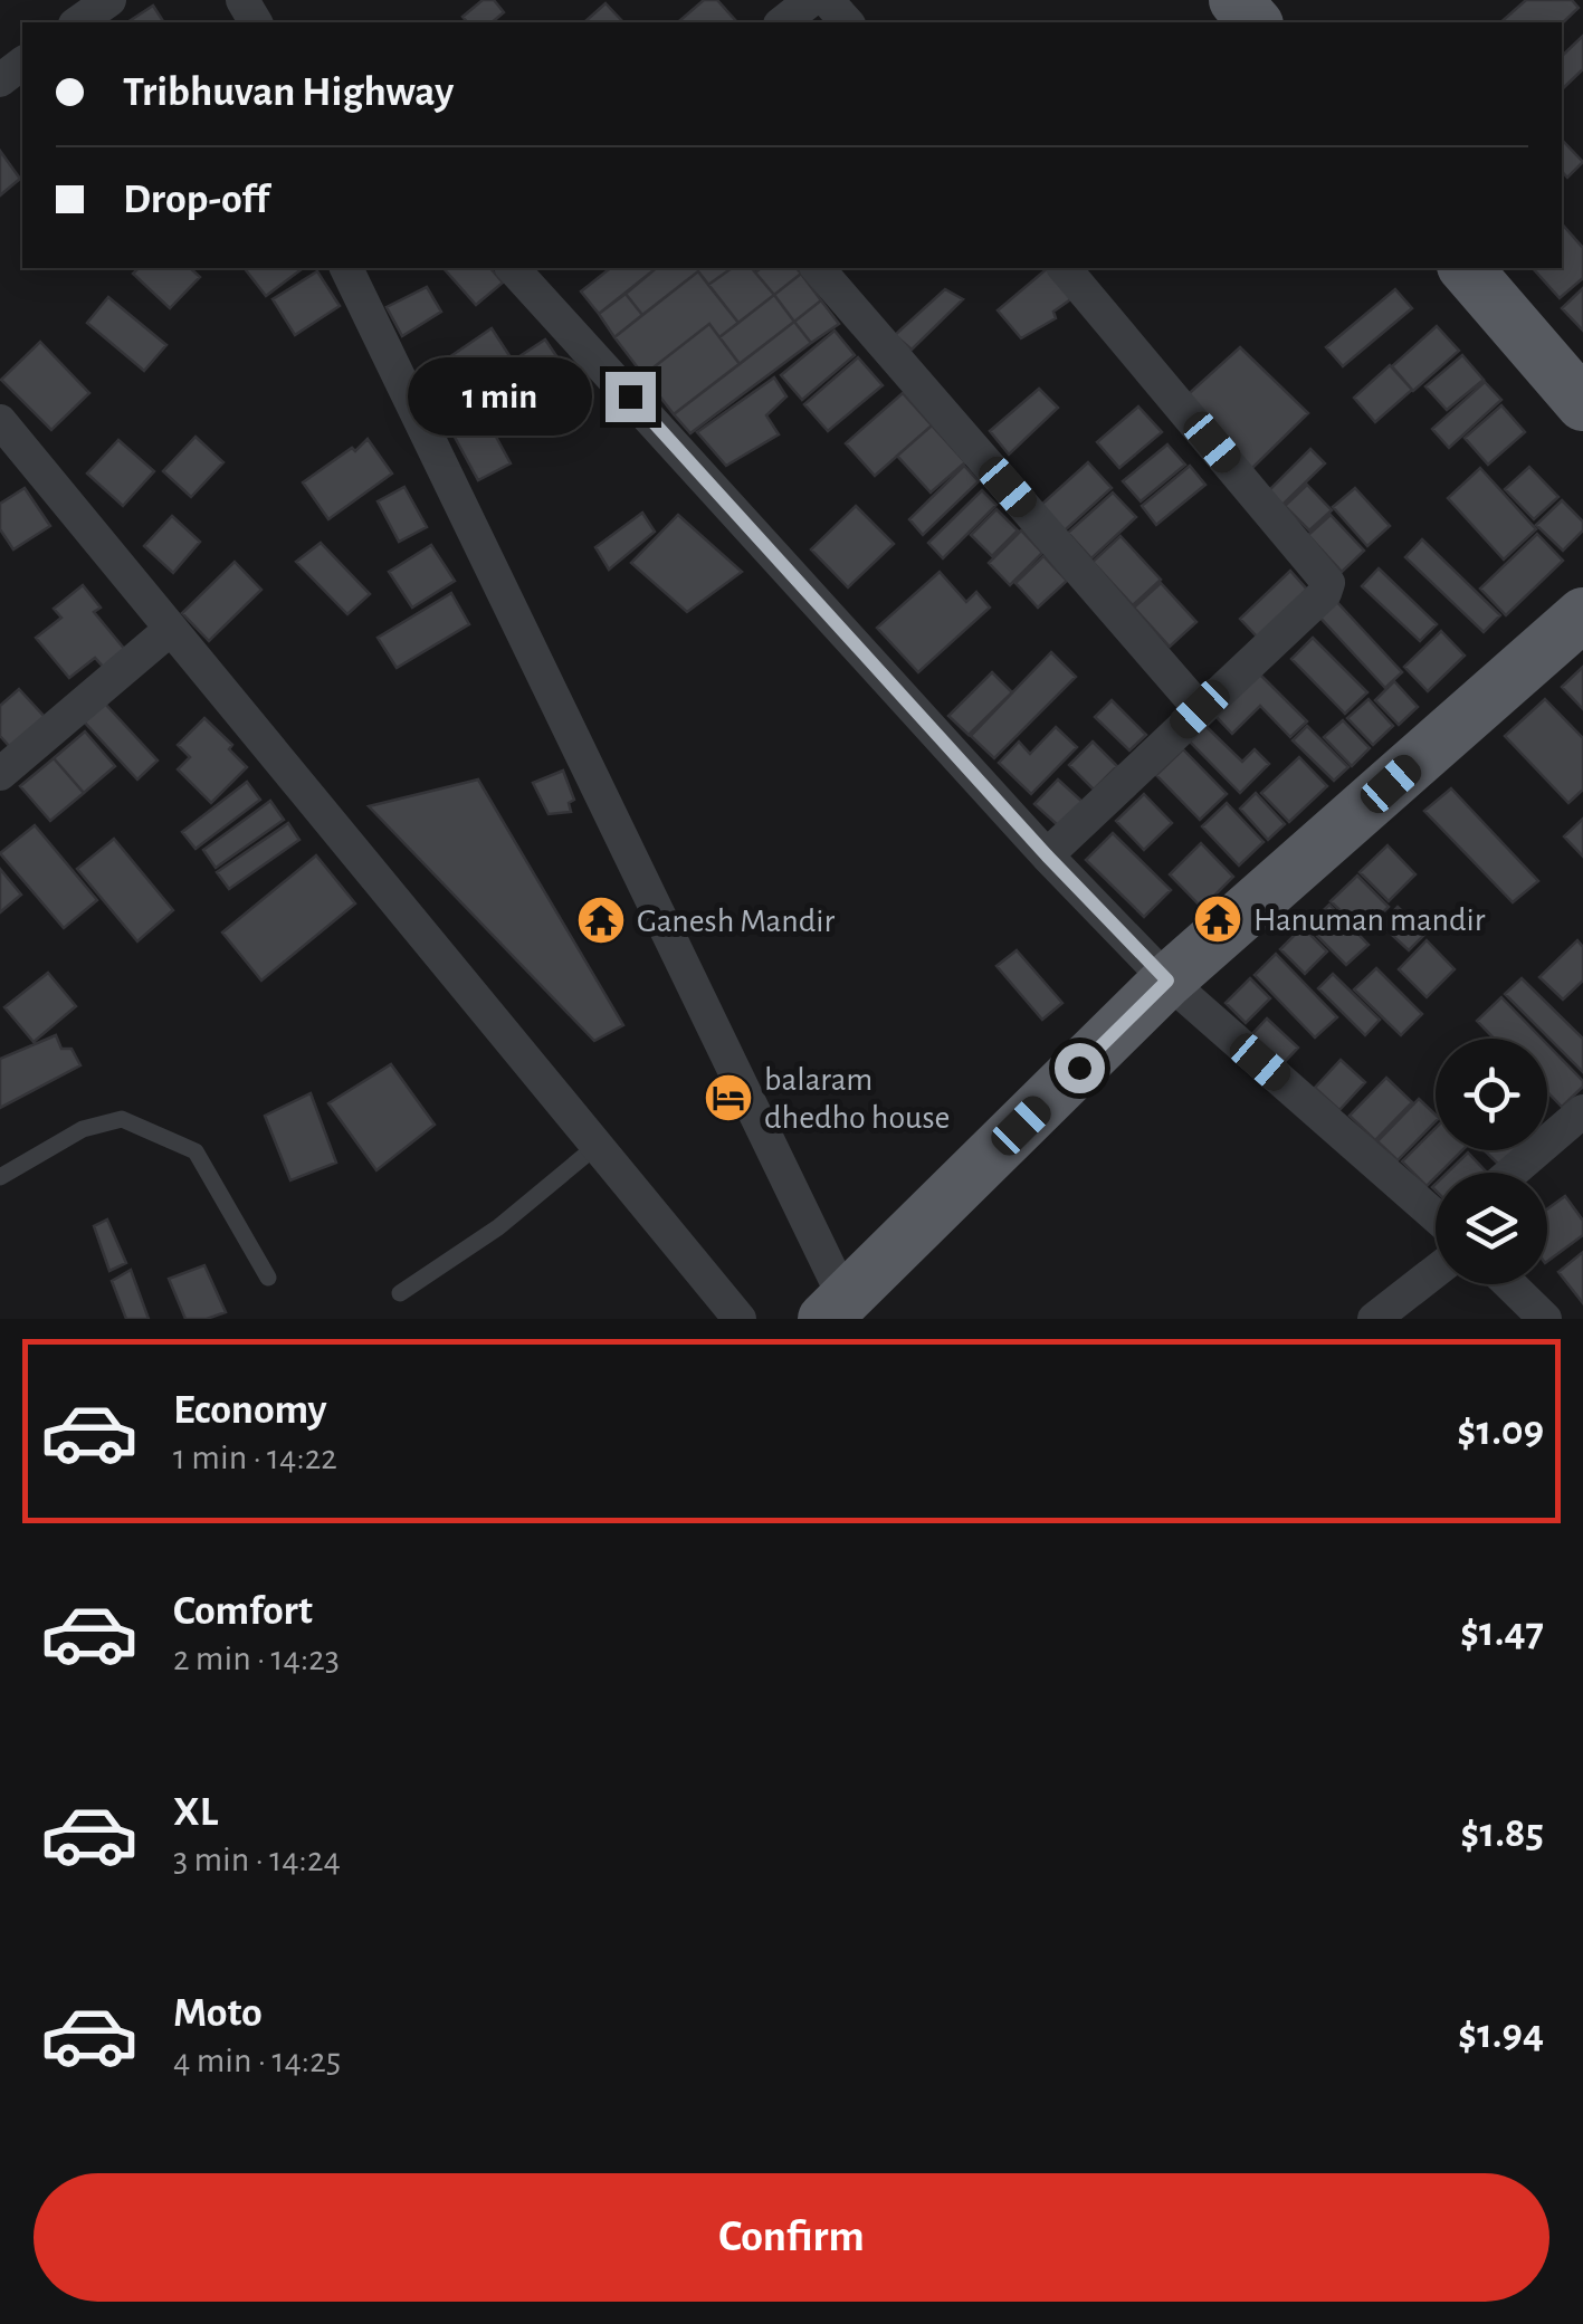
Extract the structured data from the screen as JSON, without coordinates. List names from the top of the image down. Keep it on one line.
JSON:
{"places":{"temple":["Hanuman mandir","Ganesh Mandir"],"hotel":["balaram dhedho house"]},"page":{"banner":["Tribhuvan Highway","Drop-off"],"bubble":"1 min","list":[{"name":"Economy","note":"1 min · 14:22","value":"$1.09"},{"name":"Comfort","note":"2 min · 14:23","value":"$1.47"},{"name":"XL","note":"3 min · 14:24","value":"$1.85"},{"name":"Moto","note":"4 min · 14:25","value":"$1.94"}],"buttons":"Confirm"}}
